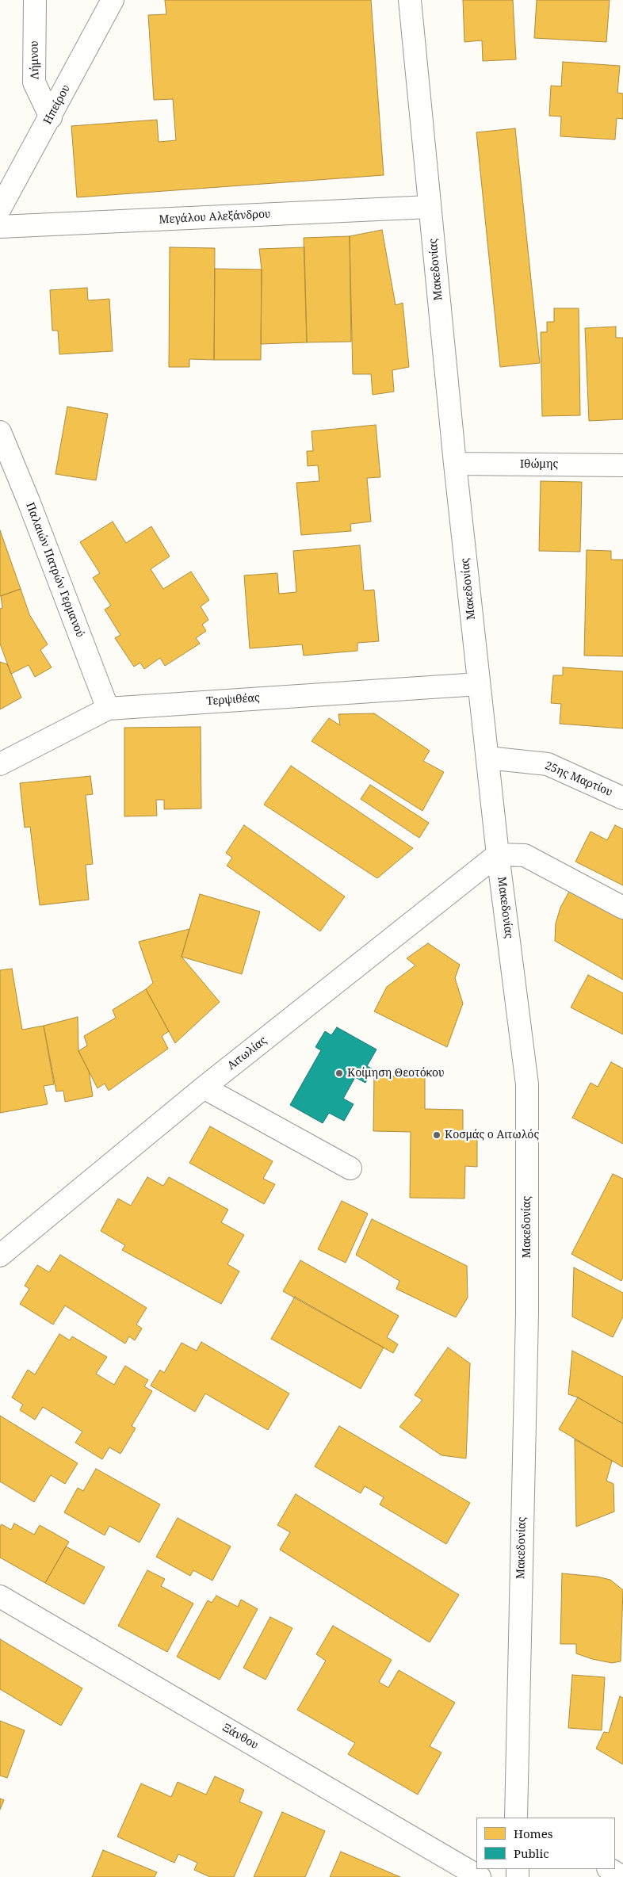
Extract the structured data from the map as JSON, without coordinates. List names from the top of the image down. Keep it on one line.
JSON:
{"streets":{"street":["Λήμνου","Ηπείρου","Μεγάλου Αλεξάνδρου","Μακεδονίας","Ιθώμης","Παλαιών Πατρών Γερμανού","Τερψιθέας","25ης Μαρτίου","Αιτωλίας","Ξάνθου"]},"crossings":[["Λήμνου","Ηπείρου"],["Μεγάλου Αλεξάνδρου","Μακεδονίας"],["Μακεδονίας","Ιθώμης"],["Μακεδονίας","Τερψιθέας"],["Μακεδονίας","25ης Μαρτίου"],["Μακεδονίας","Αιτωλίας"],["Παλαιών Πατρών Γερμανού","Τερψιθέας"]],"places":["Κοίμηση Θεοτόκου","Κοσμάς ο Αιτωλός"],"legend":["Homes","Public"]}
